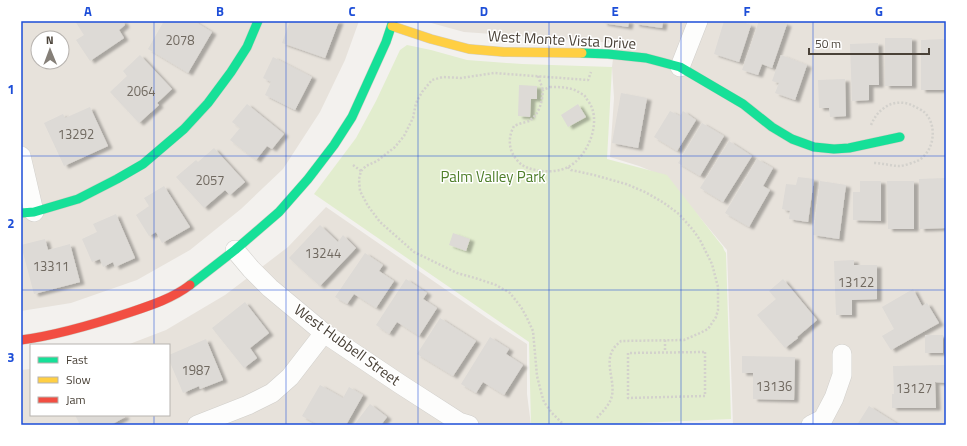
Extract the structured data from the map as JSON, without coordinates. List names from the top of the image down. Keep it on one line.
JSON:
{"streets":{"street":["West Monte Vista Drive","West Hubbell Street"]},"parks":["Palm Valley Park"],"house_numbers":["2078","2064","13292","2057","13244","13311","13122","1987","13136","13127"],"legend":["Fast","Slow","Jam"],"scale_bar":"50 m","north":"top","grid":{"columns":["A","B","C","D","E","F","G"],"rows":["1","2","3"]}}
